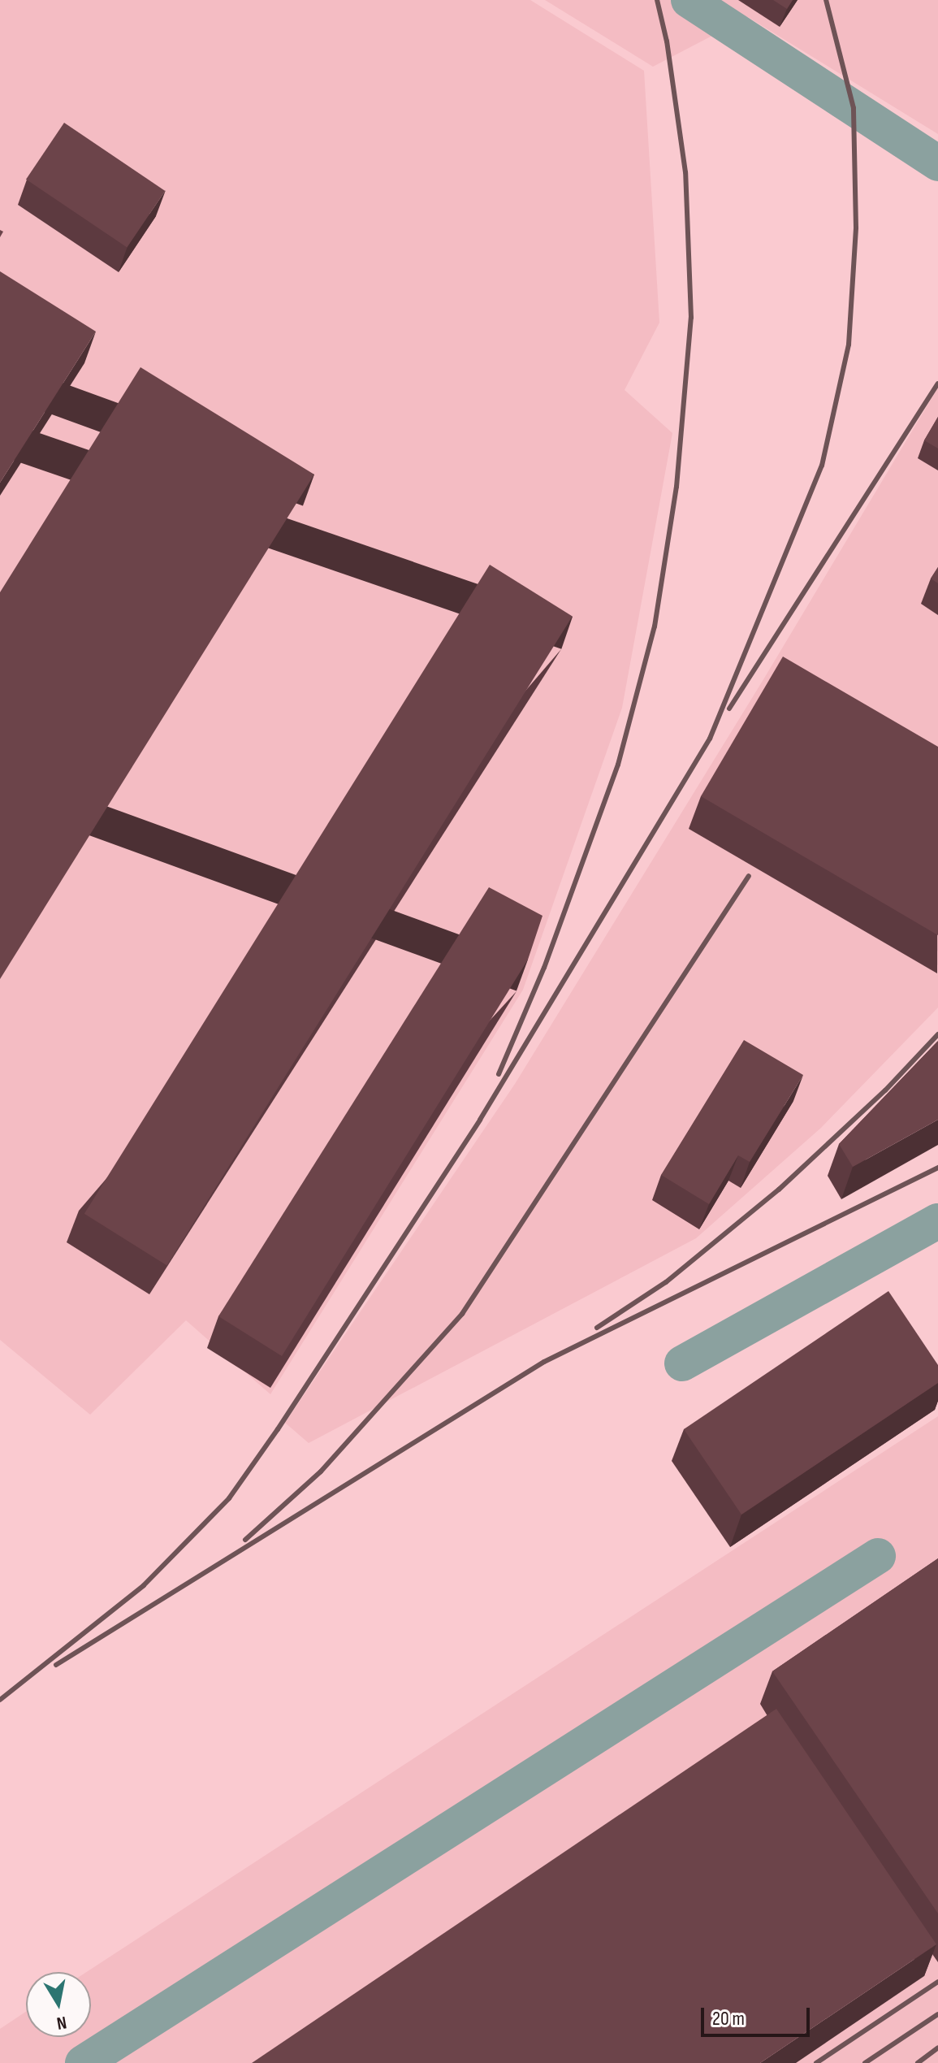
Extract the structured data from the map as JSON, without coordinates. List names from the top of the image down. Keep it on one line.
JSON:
{"scale_bar":"20 m","north":"bottom"}
